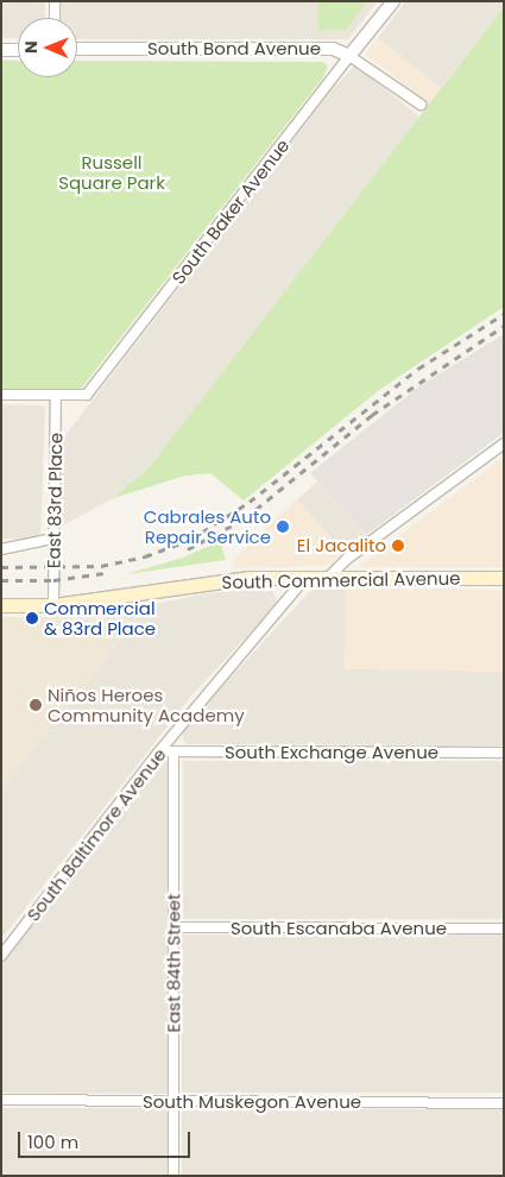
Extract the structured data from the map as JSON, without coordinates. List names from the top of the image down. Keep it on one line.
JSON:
{"streets":{"main road":["South Commercial Avenue"],"street":["South Bond Avenue","South Baker Avenue","East 83rd Place","South Exchange Avenue","South Baltimore Avenue","South Escanaba Avenue","East 84th Street","South Muskegon Avenue"]},"crossings":[["South Bond Avenue","South Baker Avenue"],["South Baker Avenue","East 83rd Place"],["East 83rd Place","South Commercial Avenue"],["South Commercial Avenue","South Baltimore Avenue"],["South Exchange Avenue","South Baltimore Avenue"],["South Exchange Avenue","East 84th Street"],["South Escanaba Avenue","East 84th Street"],["East 84th Street","South Muskegon Avenue"]],"parks":["Russell Square Park"],"places":["Cabrales Auto Repair Service","El Jacalito","Commercial & 83rd Place","Niños Heroes Community Academy"],"scale_bar":"100 m","north":"left"}
